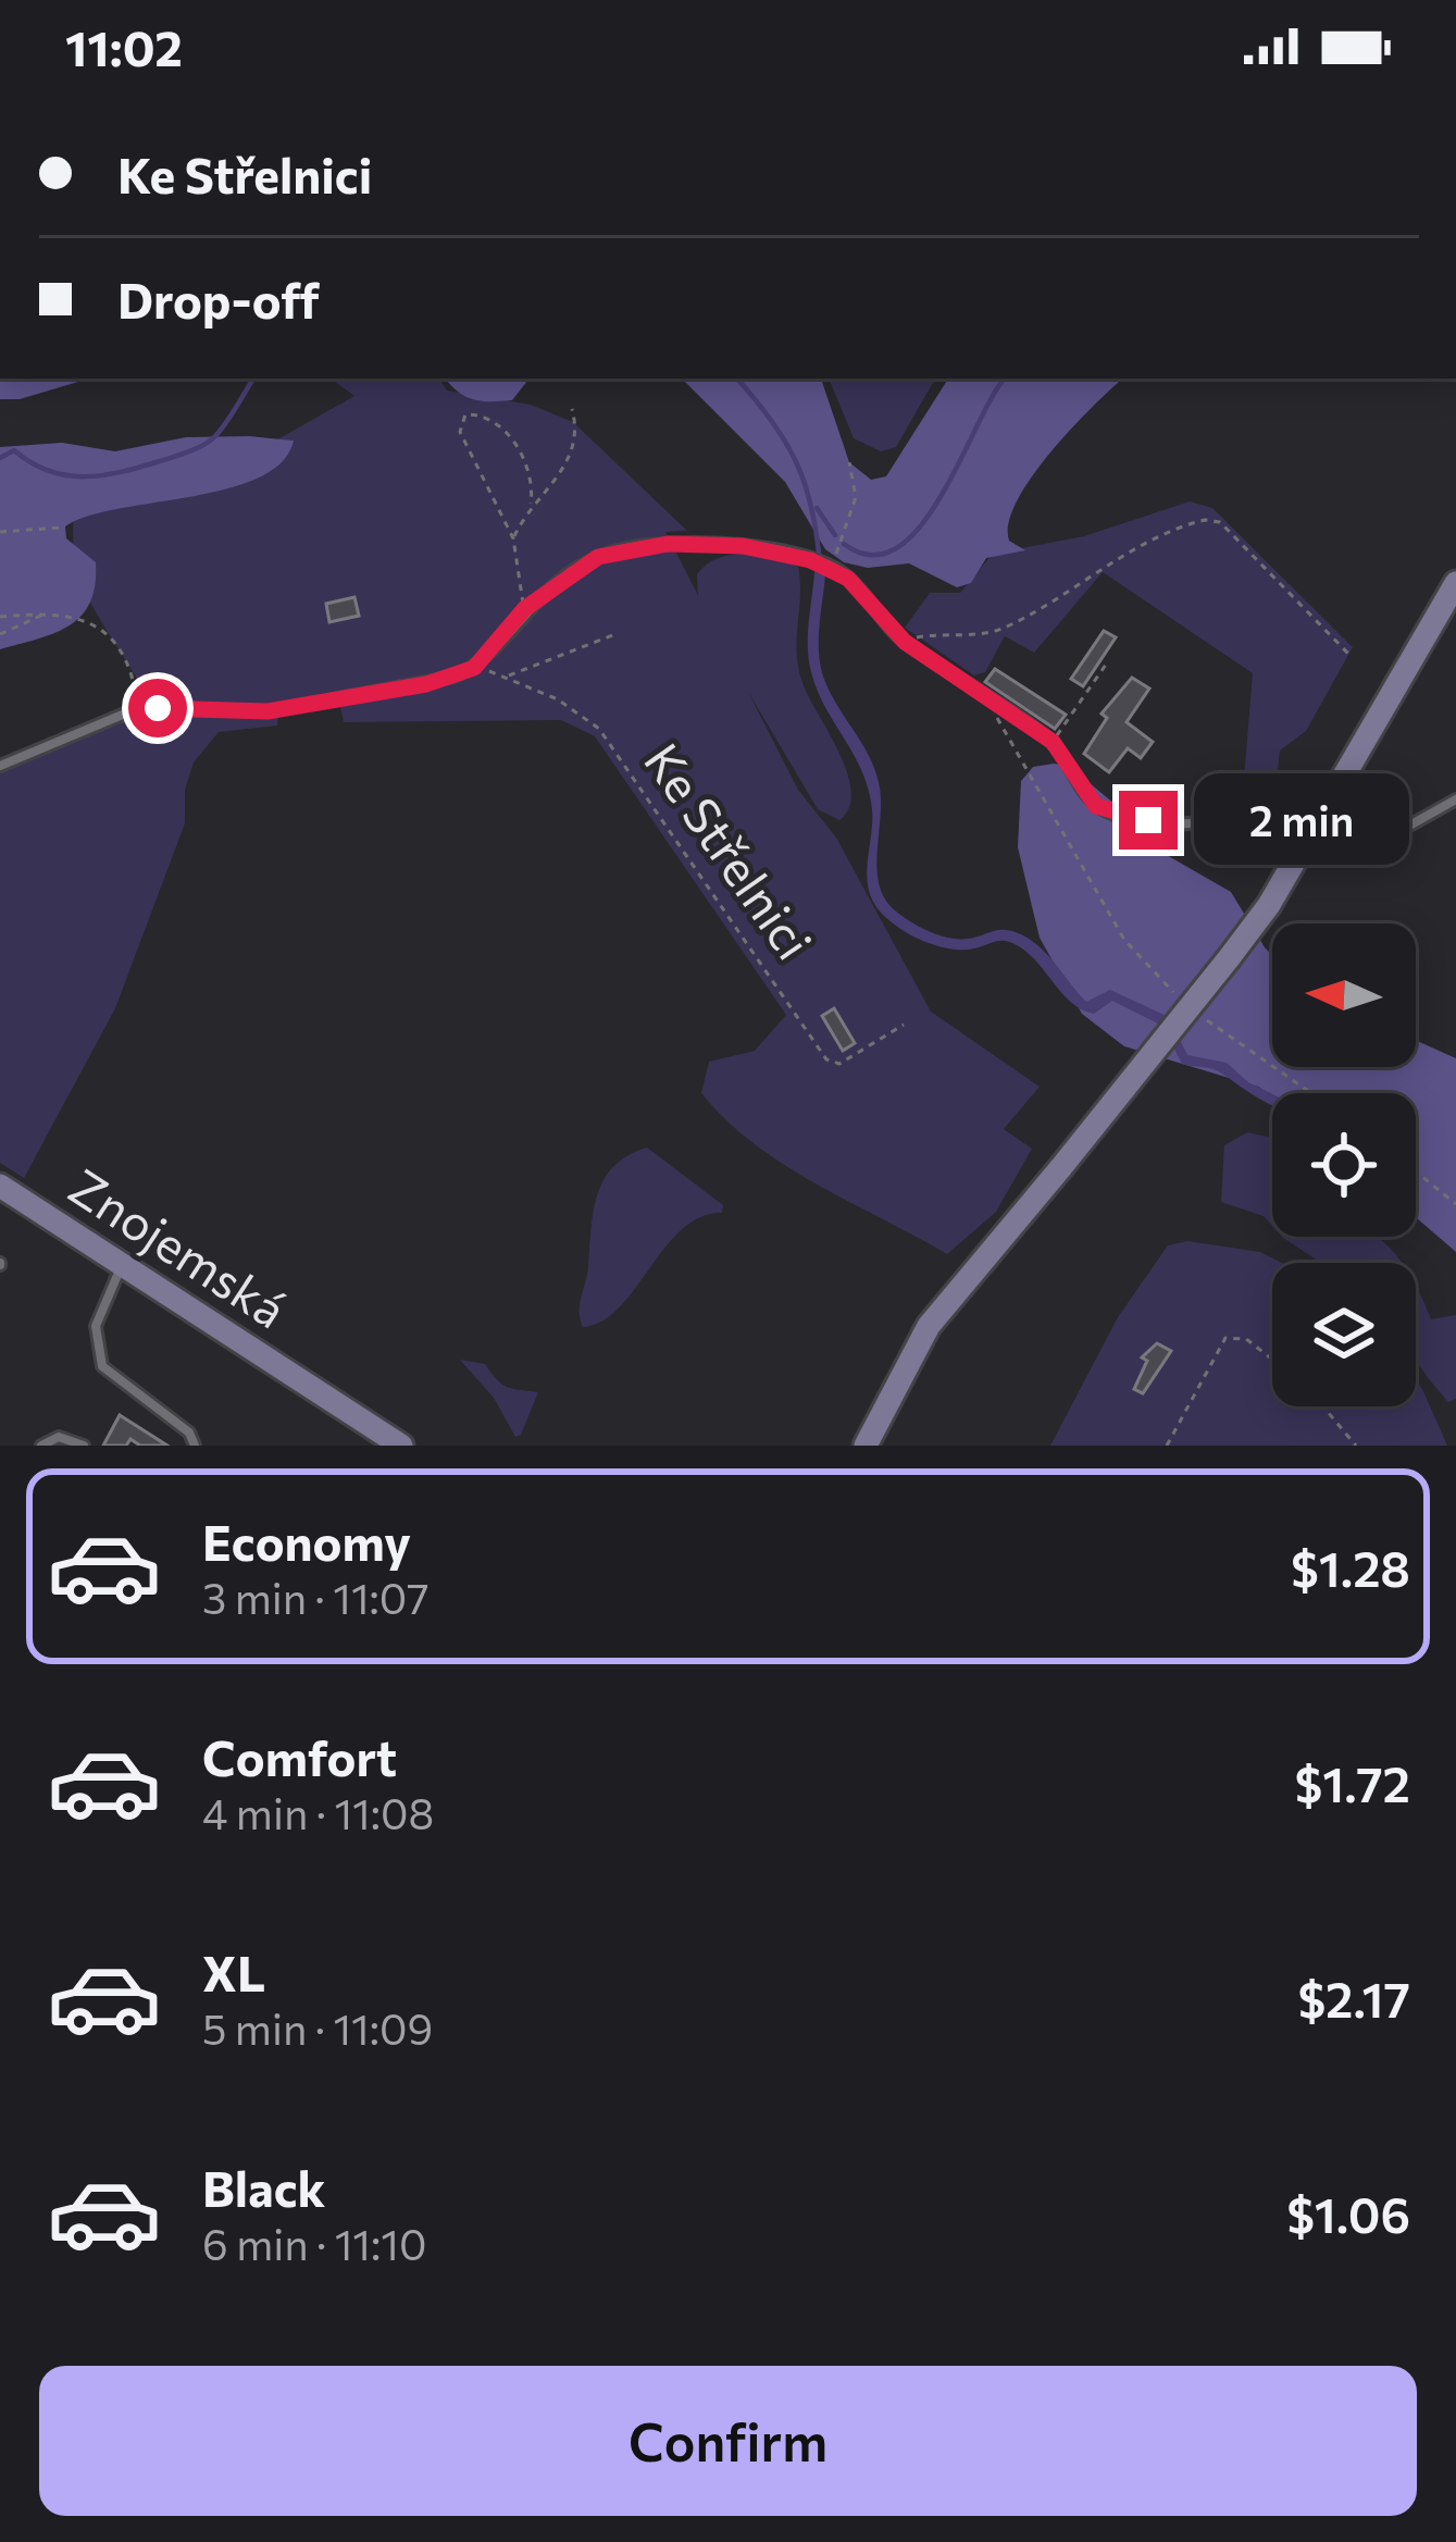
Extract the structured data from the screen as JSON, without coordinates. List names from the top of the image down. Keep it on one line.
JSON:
{"streets":{"main road":["Znojemská"],"path":["Ke Střelnici"]},"north":"left","page":{"status":"11:02","banner":["Ke Střelnici","Drop-off"],"bubble":"2 min","list":[{"name":"Economy","note":"3 min · 11:07","value":"$1.28"},{"name":"Comfort","note":"4 min · 11:08","value":"$1.72"},{"name":"XL","note":"5 min · 11:09","value":"$2.17"},{"name":"Black","note":"6 min · 11:10","value":"$1.06"}],"buttons":"Confirm"}}
